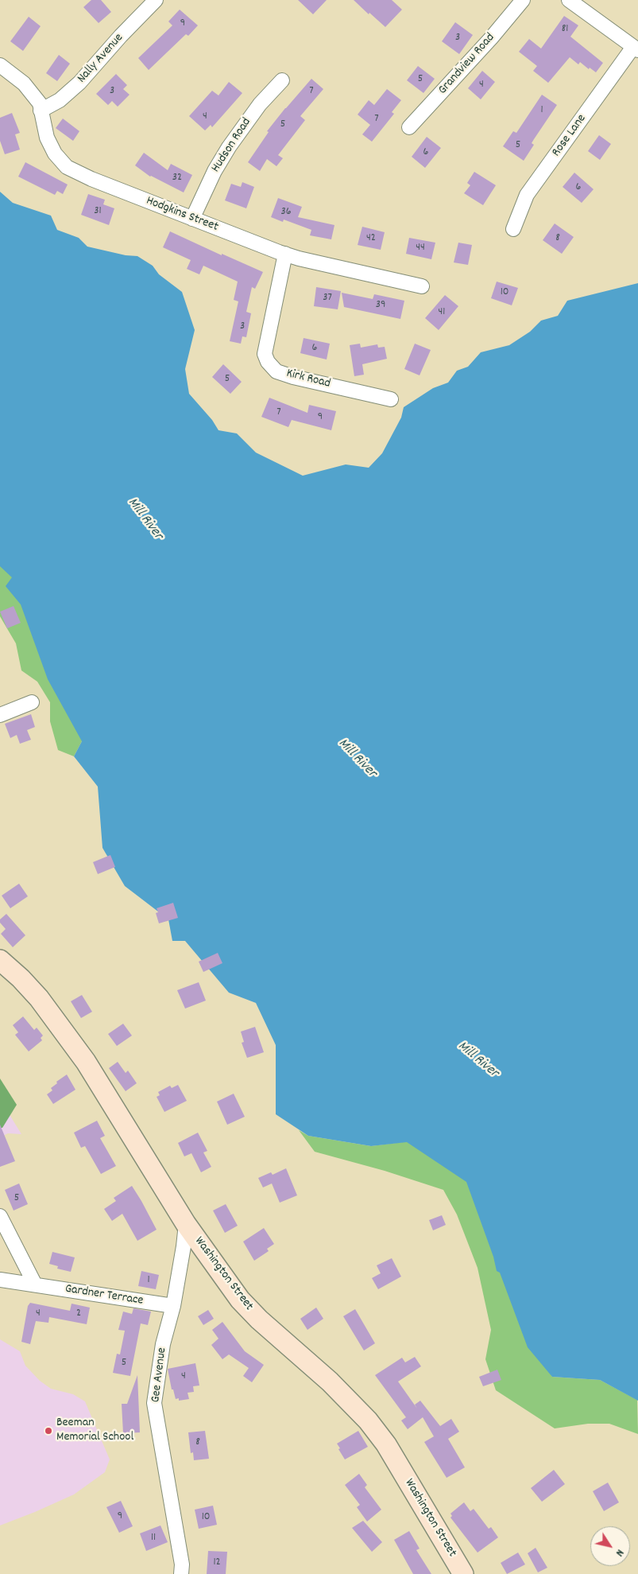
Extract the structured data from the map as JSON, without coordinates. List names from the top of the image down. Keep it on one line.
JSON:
{"streets":{"main road":["Washington Street"],"street":["Nally Avenue","Grandview Road","Rose Lane","Hudson Road","Hodgkins Street","Kirk Road","Gardner Terrace","Gee Avenue"]},"crossings":[["Nally Avenue","Hodgkins Street"],["Hudson Road","Hodgkins Street"],["Hodgkins Street","Kirk Road"],["Washington Street","Gee Avenue"],["Gardner Terrace","Gee Avenue"]],"water":["Mill River"],"places":["Beeman Memorial School"],"house_numbers":["9","81","3","5","4","3","7","1","4","7","5","5","6","32","6","31","36","42","8","44","10","37","39","41","3","6","5","7","9","5","1","4","2","5","4","8","9","10","11","12"],"north":"bottom right"}
